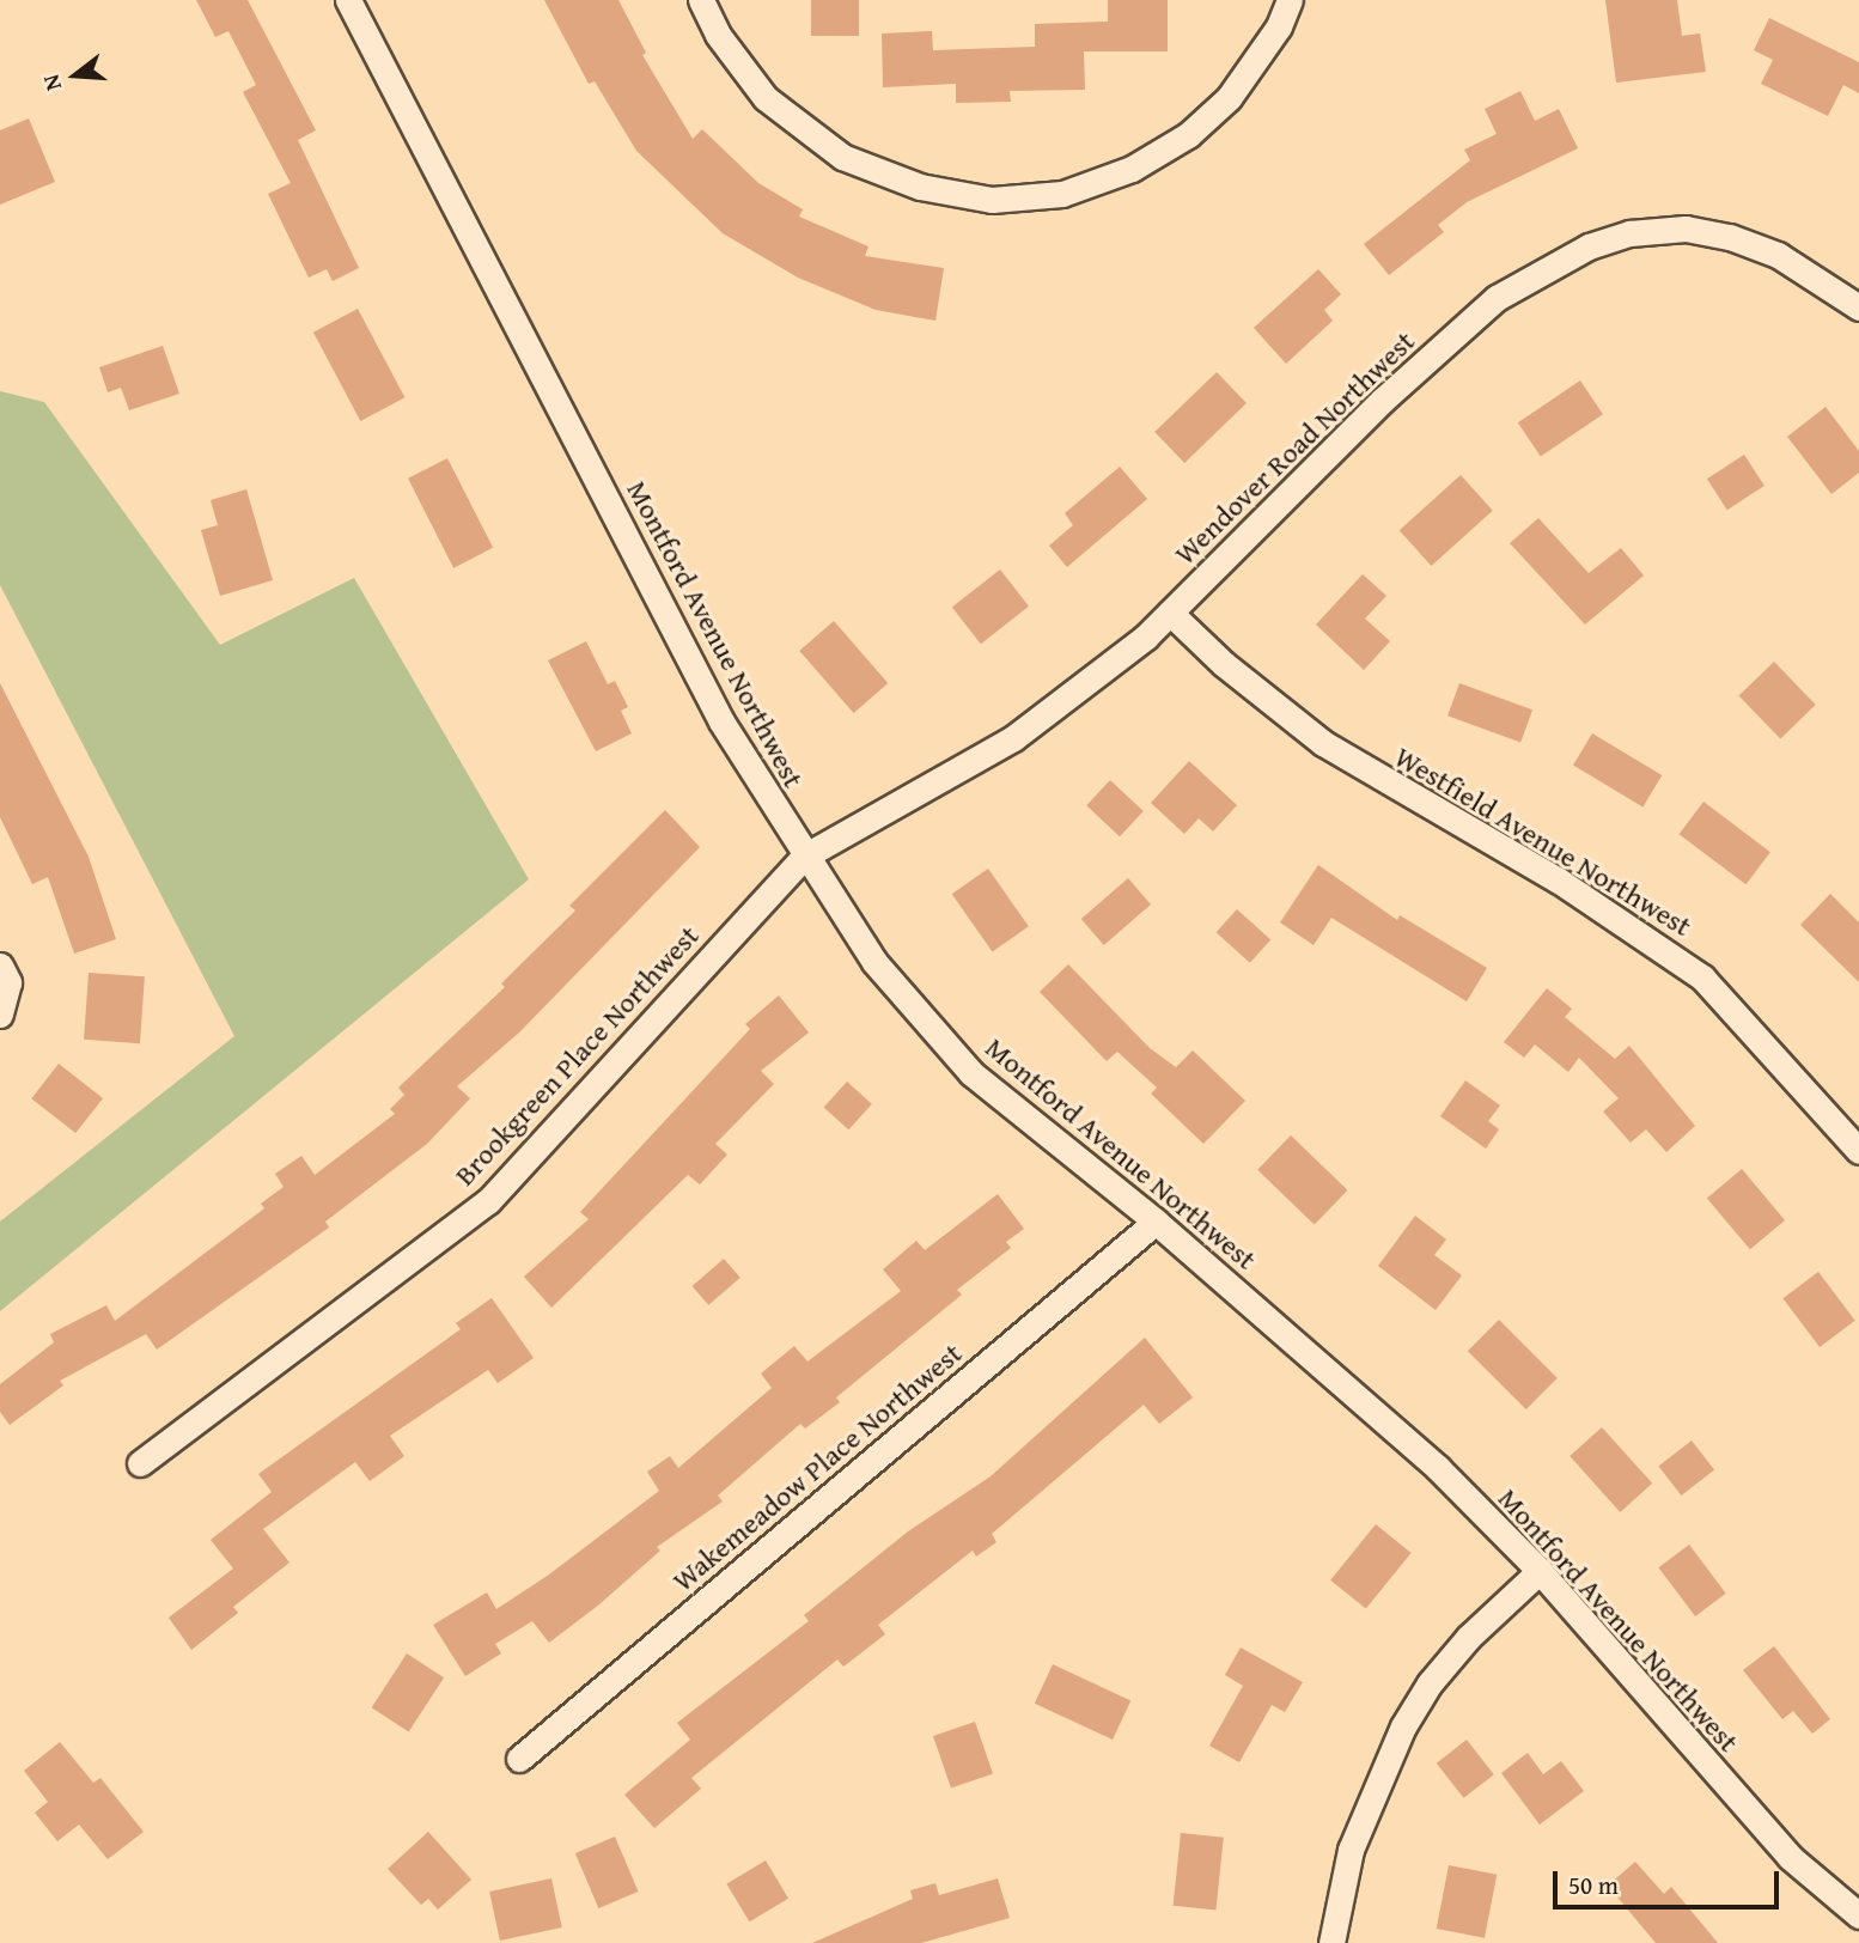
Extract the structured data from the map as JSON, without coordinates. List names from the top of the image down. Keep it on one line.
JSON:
{"streets":{"street":["Wendover Road Northwest","Montford Avenue Northwest","Westfield Avenue Northwest","Brookgreen Place Northwest","Wakemeadow Place Northwest"]},"crossings":[["Wendover Road Northwest","Montford Avenue Northwest"],["Wendover Road Northwest","Westfield Avenue Northwest"],["Wendover Road Northwest","Brookgreen Place Northwest"],["Montford Avenue Northwest","Brookgreen Place Northwest"],["Montford Avenue Northwest","Wakemeadow Place Northwest"]],"scale_bar":"50 m","north":"left"}
